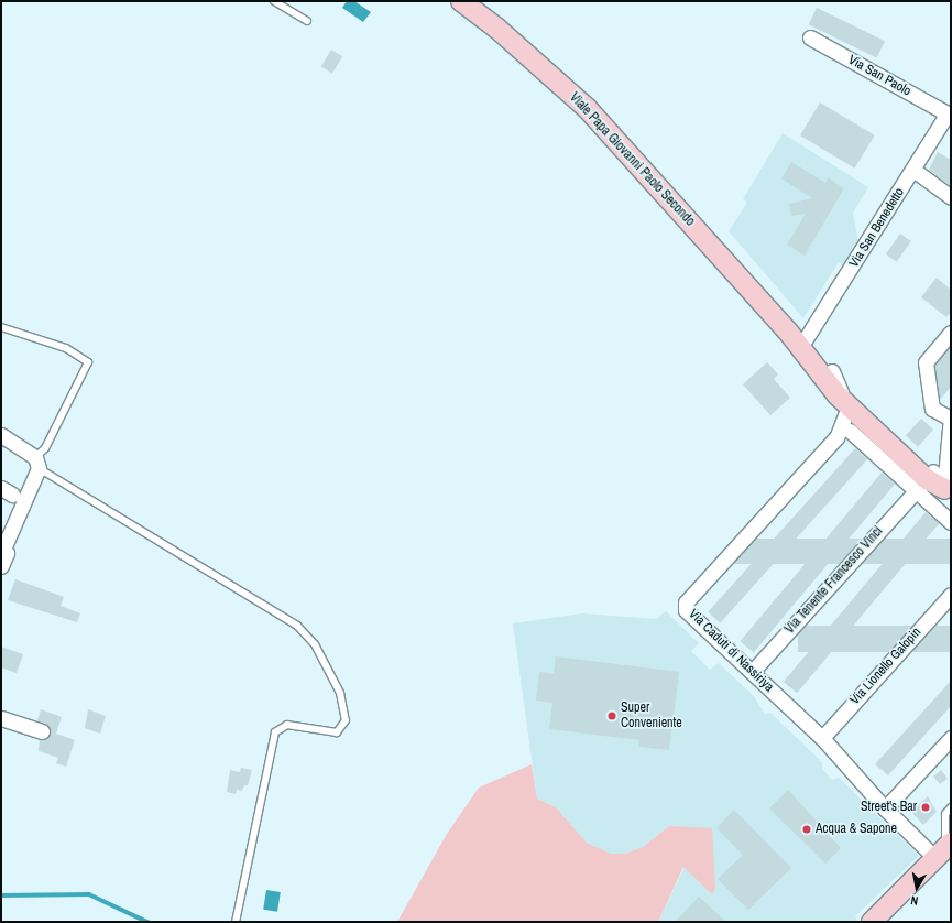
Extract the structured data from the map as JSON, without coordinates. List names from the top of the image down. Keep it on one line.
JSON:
{"streets":{"street":["Via San Paolo","Viale Papa Giovanni Paolo Secondo","Via San Benedetto","Via Tenente Francesco Vinci","Via Caduti di Nassiriya","Via Lionello Galopin"]},"crossings":[["Via San Paolo","Via San Benedetto"],["Viale Papa Giovanni Paolo Secondo","Via San Benedetto"],["Via Tenente Francesco Vinci","Via Caduti di Nassiriya"],["Via Caduti di Nassiriya","Via Lionello Galopin"]],"places":["Super Conveniente","Street's Bar","Acqua & Sapone"],"north":"bottom"}
